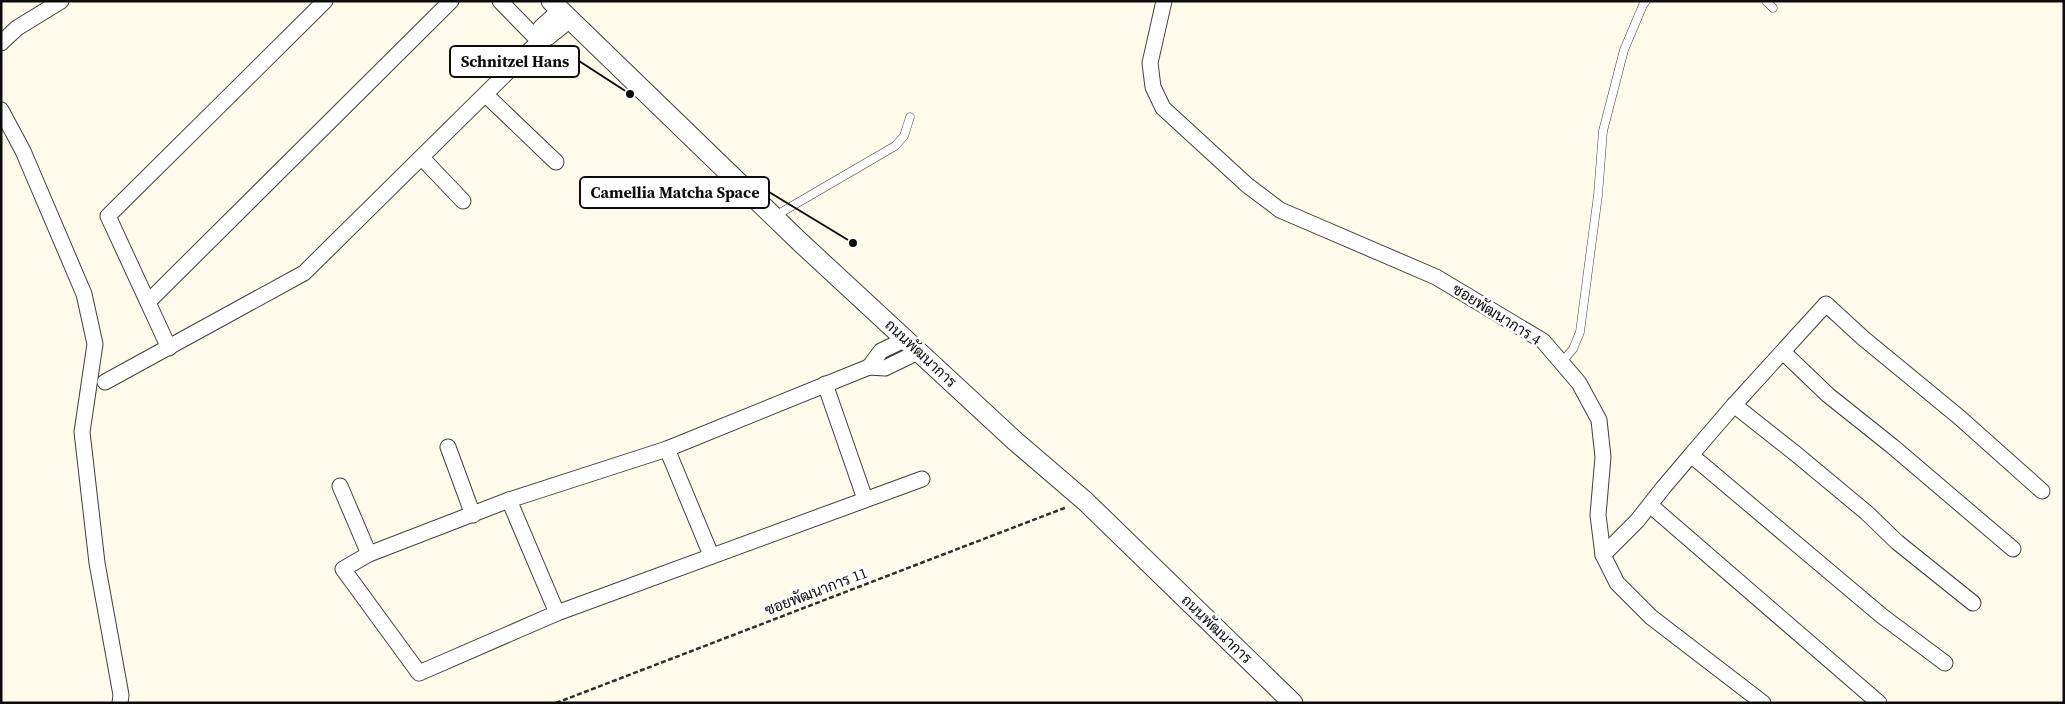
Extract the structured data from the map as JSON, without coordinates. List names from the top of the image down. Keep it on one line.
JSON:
{"streets":{"street":["ซอยพัฒนาการ 4","ถนนพัฒนาการ"],"path":["ซอยพัฒนาการ 11"]},"crossings":[["ถนนพัฒนาการ","ซอยพัฒนาการ 11"]],"places":["Schnitzel Hans","Camellia Matcha Space"]}
